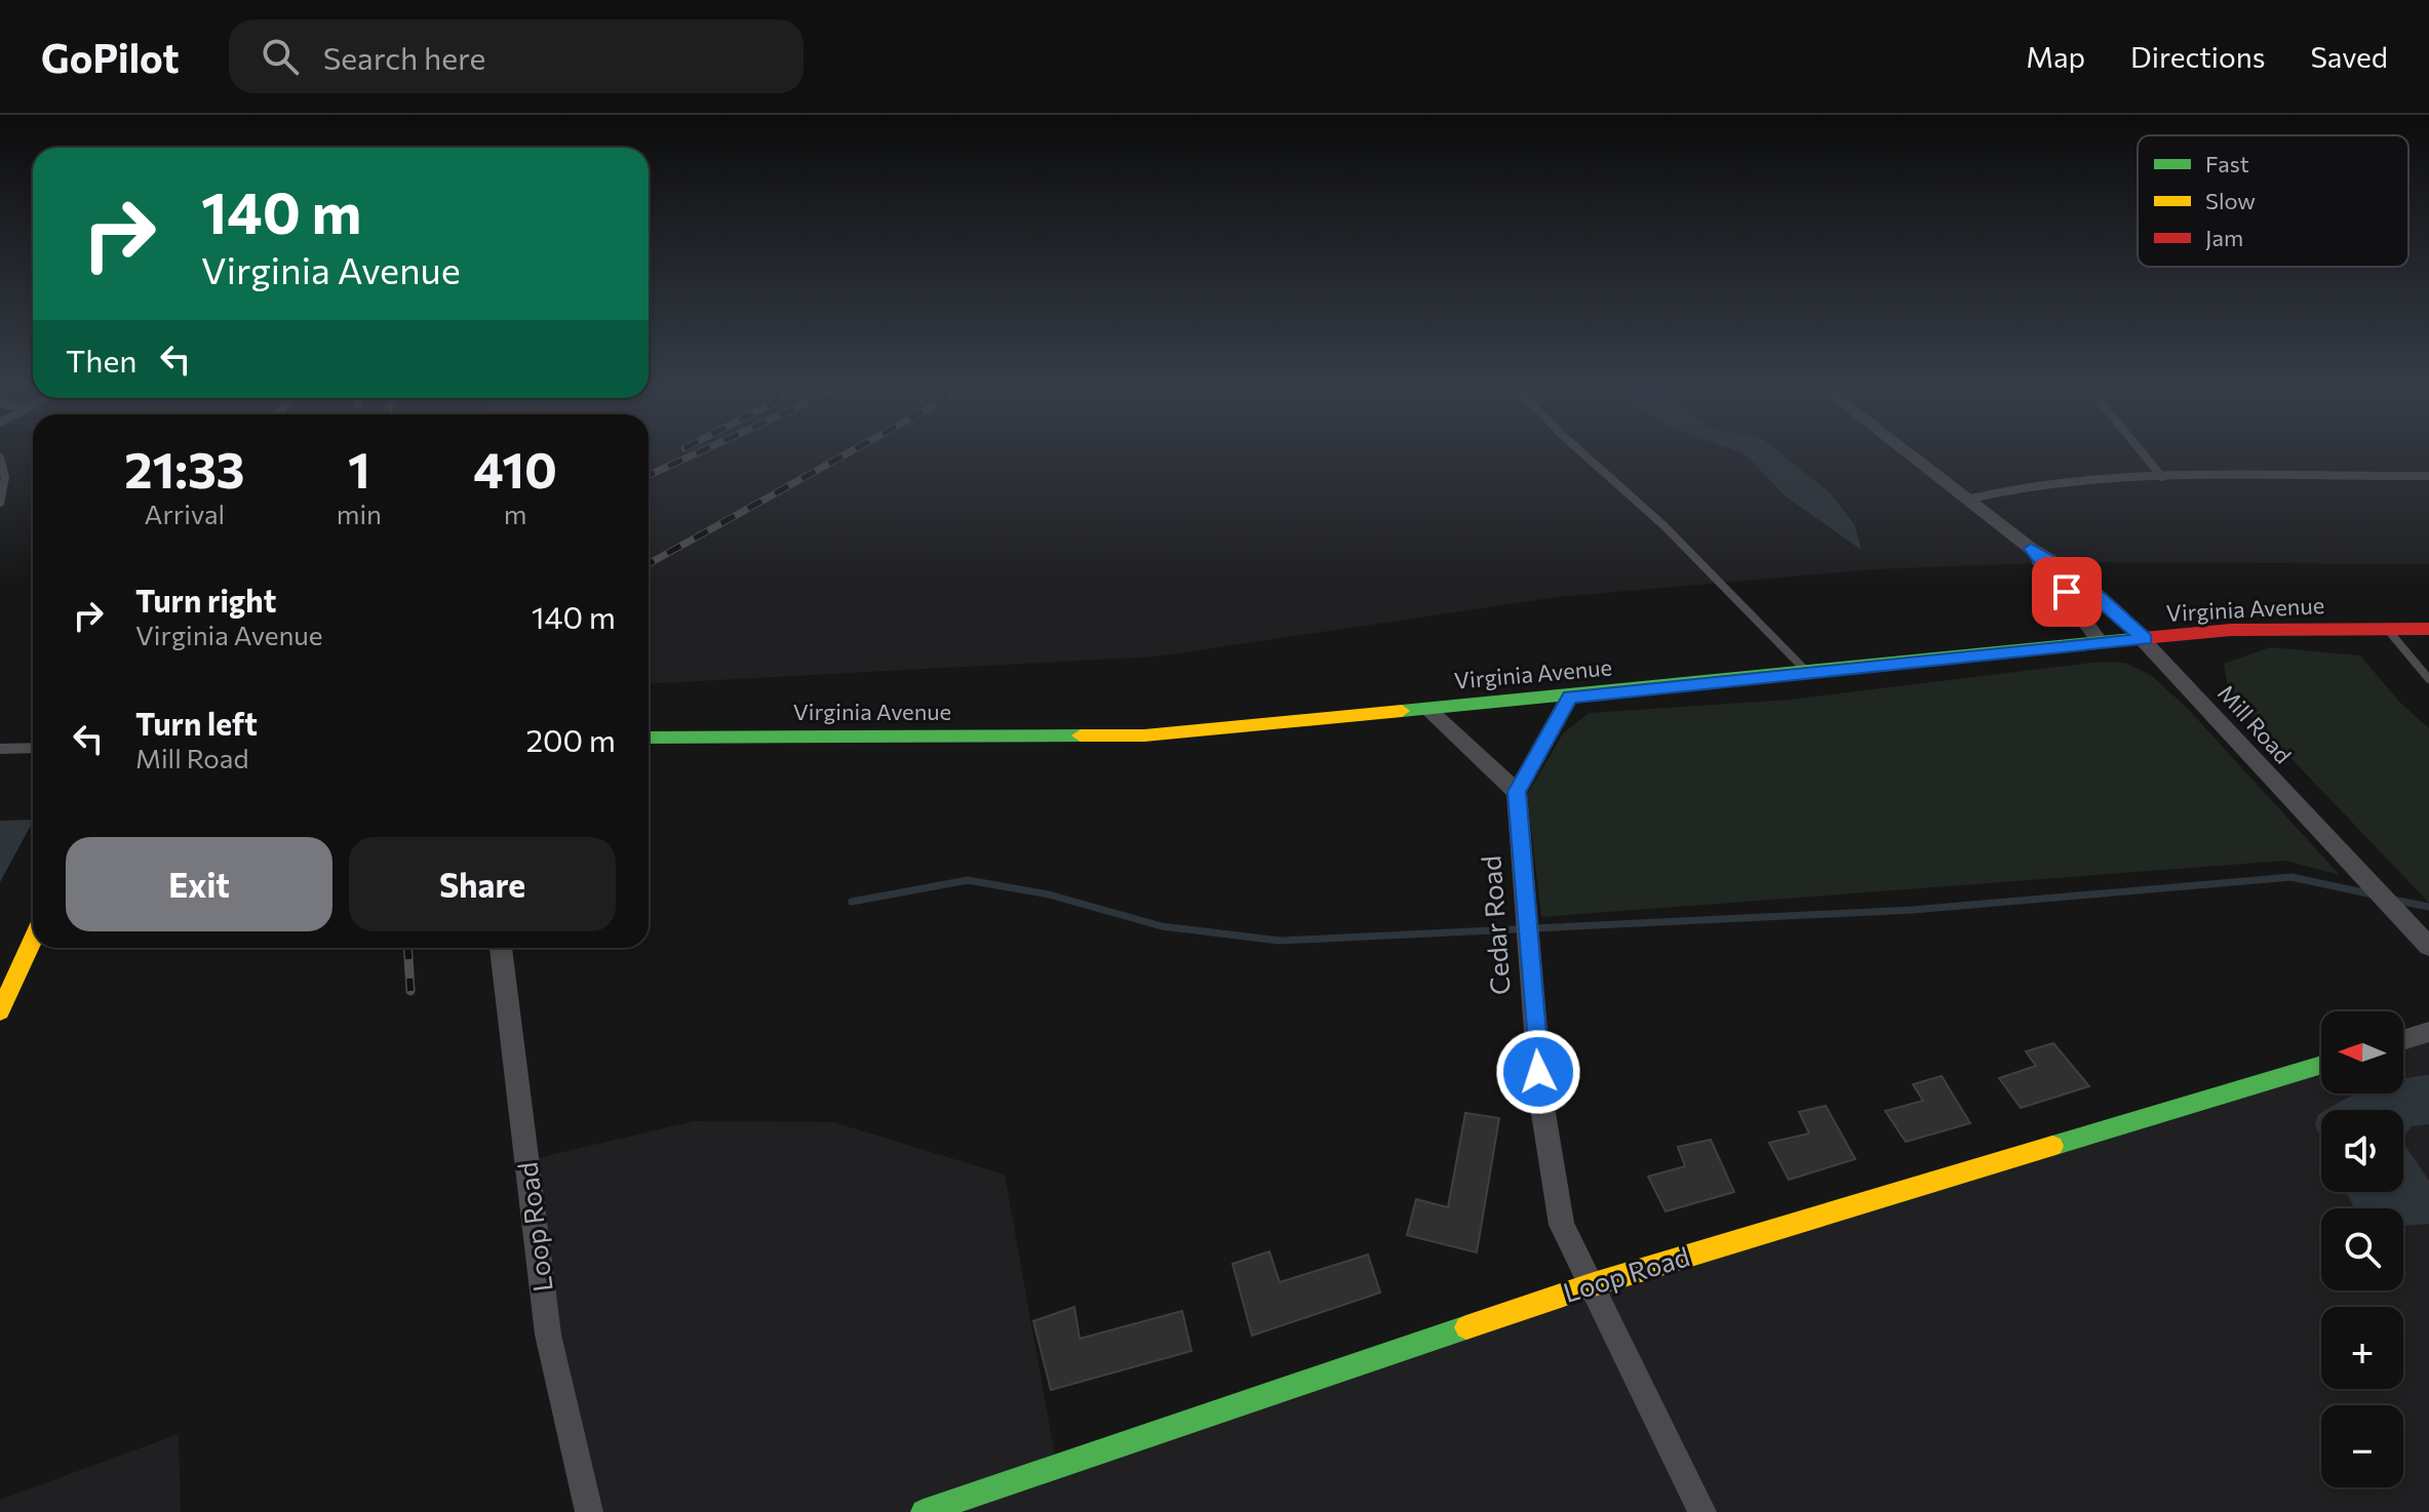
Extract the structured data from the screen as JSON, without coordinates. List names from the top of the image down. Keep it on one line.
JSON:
{"streets":{"main road":["Virginia Avenue","Loop Road"],"street":["Mill Road","Cedar Road"]},"crossings":[["Virginia Avenue","Mill Road"],["Cedar Road","Loop Road"]],"legend":["Fast","Slow","Jam"],"north":"left","page":{"header":"GoPilot","search":"Search here","nav":["Map","Directions","Saved"],"turn":["140 m","Virginia Avenue"],"then":"Then","eta":["21:33","Arrival","1","min","410","m"],"list":[{"name":"Turn right","note":"Virginia Avenue","value":"140 m"},{"name":"Turn left","note":"Mill Road","value":"200 m"}],"buttons":["Exit","Share"],"map_buttons":["+","−"]}}
